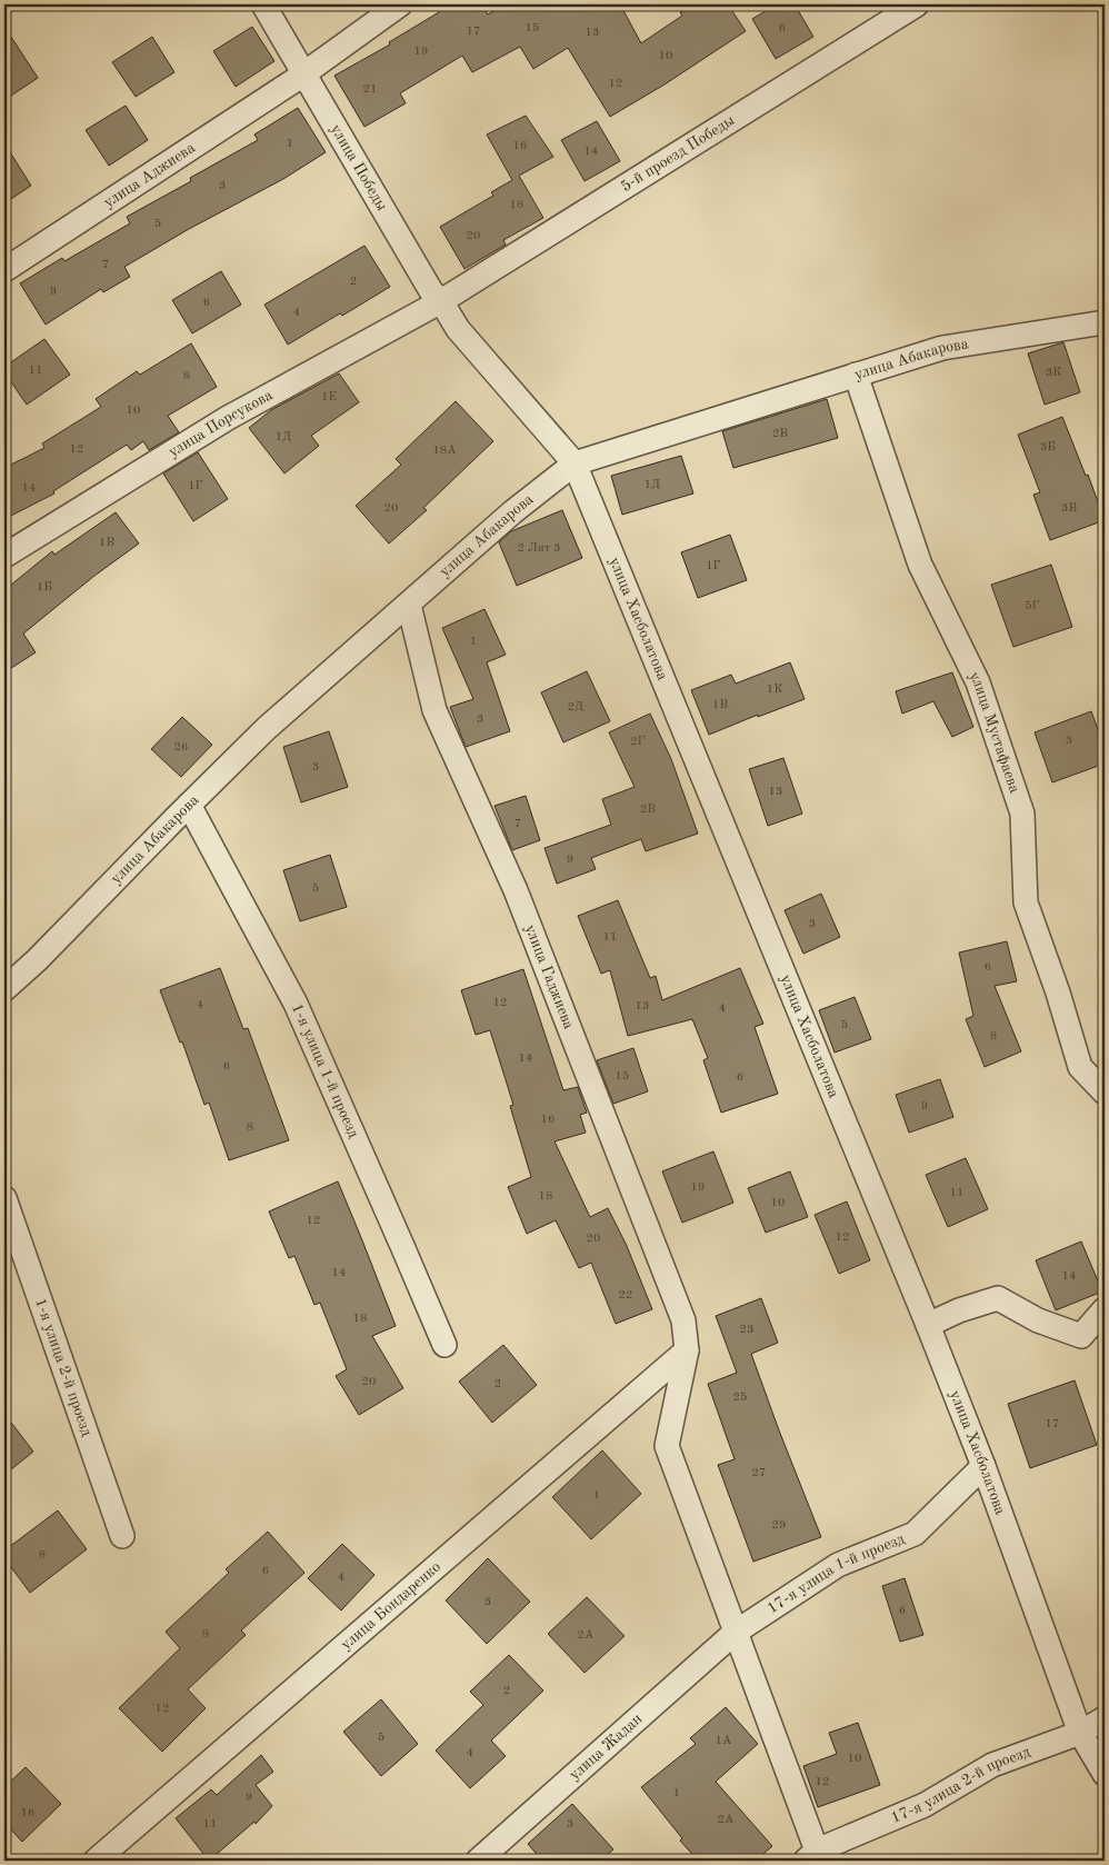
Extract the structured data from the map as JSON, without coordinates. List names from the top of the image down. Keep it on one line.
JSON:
{"streets":{"street":["5-й проезд Победы","улица Победы","улица Аджиева","улица Абакарова","улица Порсукова","улица Хасболатова","улица Мустафаева","улица Гаджиева","1-я улица 1-й проезд","1-я улица 2-й проезд","17-я улица 1-й проезд","улица Бондаренко","улица Жадан","17-я улица 2-й проезд"]},"crossings":[["5-й проезд Победы","улица Победы"],["5-й проезд Победы","улица Порсукова"],["улица Победы","улица Аджиева"],["улица Победы","улица Порсукова"],["улица Победы","улица Хасболатова"],["улица Абакарова","улица Хасболатова"],["улица Абакарова","улица Мустафаева"],["улица Абакарова","улица Гаджиева"],["улица Абакарова","1-я улица 1-й проезд"],["улица Хасболатова","17-я улица 1-й проезд"],["улица Хасболатова","17-я улица 2-й проезд"],["улица Гаджиева","17-я улица 1-й проезд"],["улица Гаджиева","улица Бондаренко"],["улица Гаджиева","улица Жадан"],["улица Гаджиева","17-я улица 2-й проезд"],["17-я улица 1-й проезд","улица Жадан"]],"house_numbers":["15","6","17","13","19","10","12","21","1","16","14","3","18","5","20","7","2","9","6","4","11","3К","8","1Е","10","2В","1Д","3Б","12","18А","1Д","1Г","14","20","3В","1В","2 Лит 3","1Г","1Б","5Г","1","1К","1В","2Д","3","3","2Г","26","3","13","2В","7","9","5","3","11","6","12","4","13","4","5","8","14","6","15","6","9","16","8","19","11","18","10","12","12","20","14","14","22","18","23","20","2","25","17","27","1","29","8","6","4","3","6","8","2А","2","12","5","1А","4","10","12","1","9","16","2А","11","3"]}
